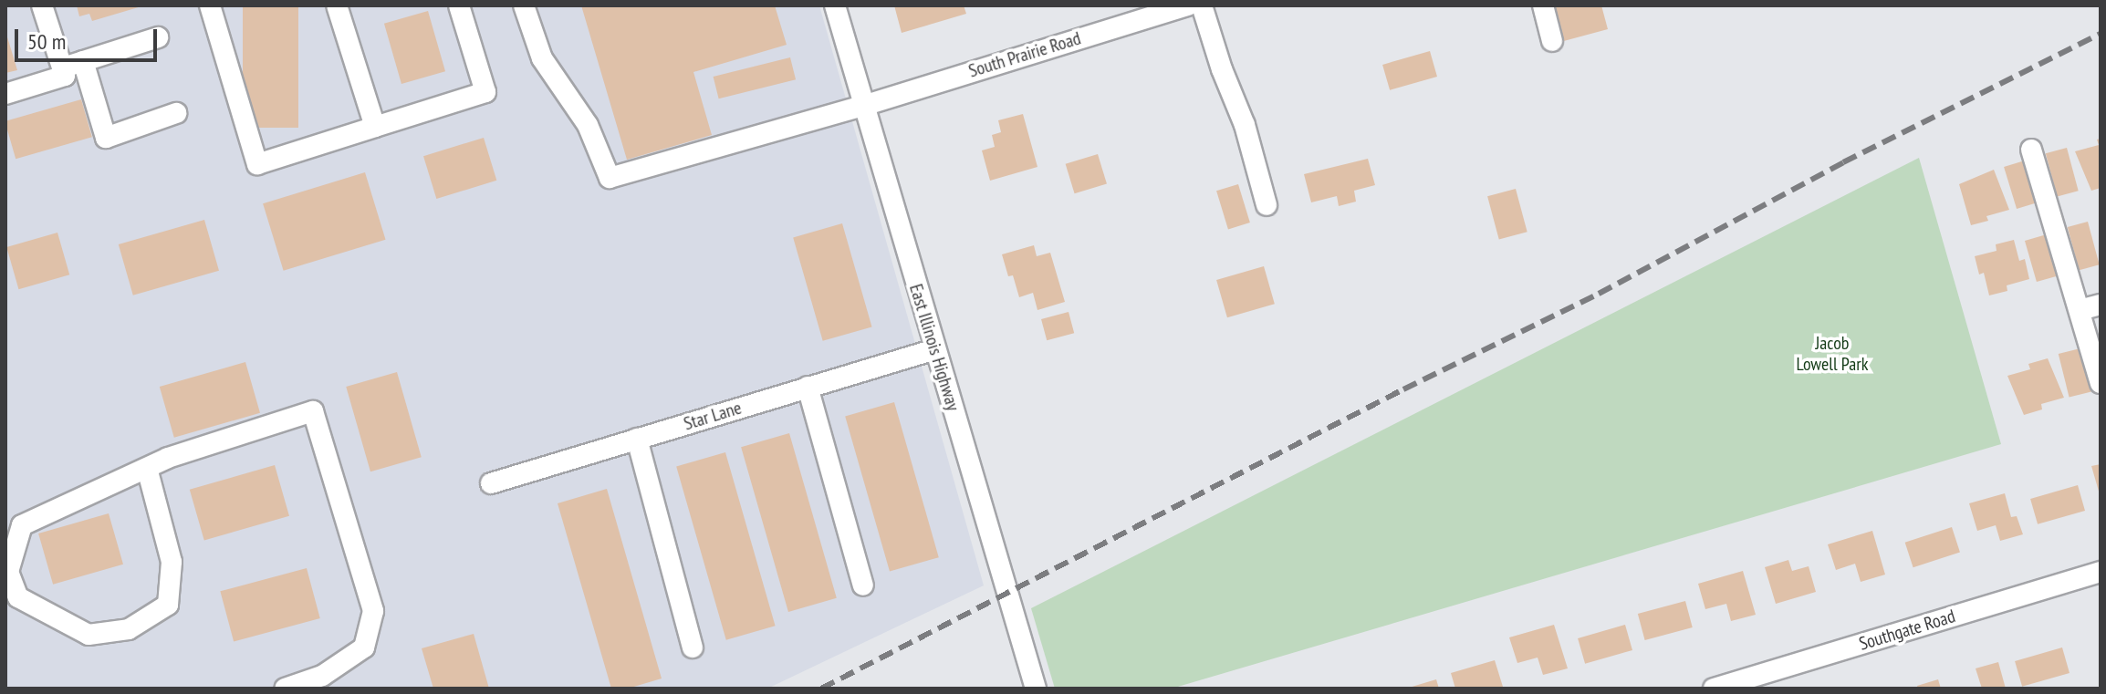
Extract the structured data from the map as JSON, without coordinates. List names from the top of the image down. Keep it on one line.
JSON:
{"streets":{"street":["South Prairie Road","East Illinois Highway","Star Lane","Southgate Road"]},"crossings":[["South Prairie Road","East Illinois Highway"],["East Illinois Highway","Star Lane"]],"parks":["Jacob Lowell Park"],"scale_bar":"50 m"}
